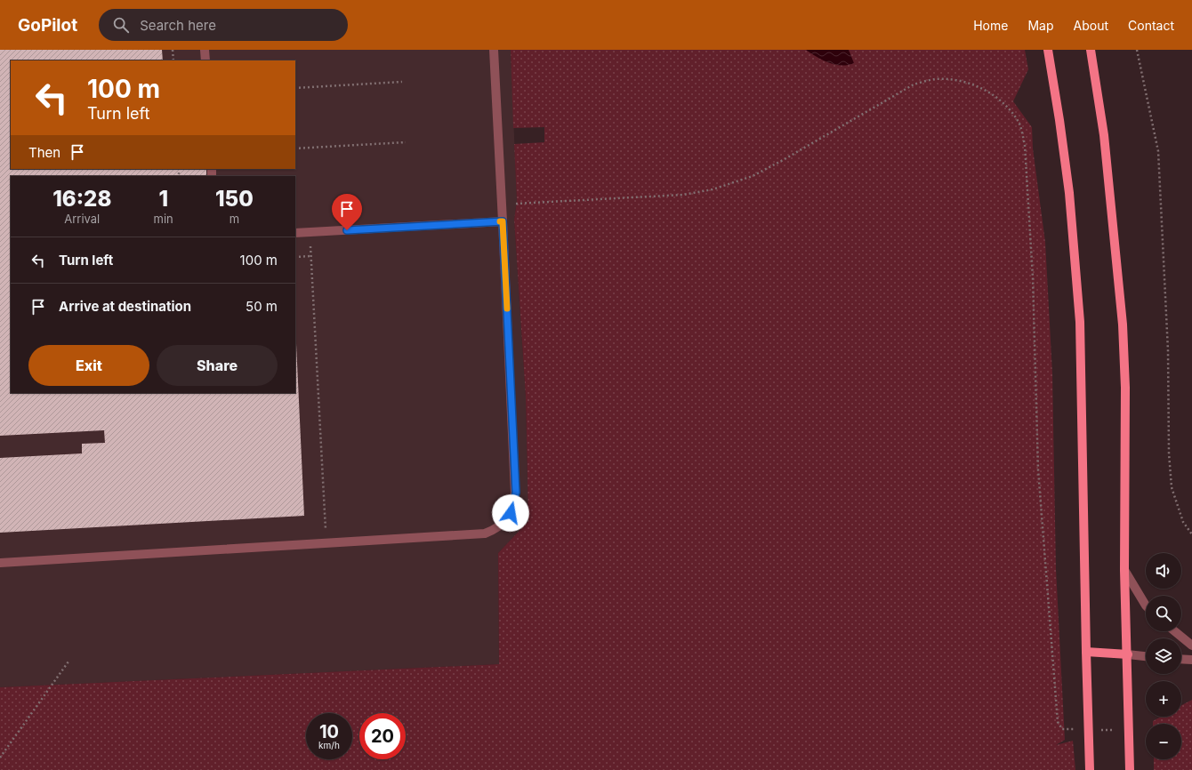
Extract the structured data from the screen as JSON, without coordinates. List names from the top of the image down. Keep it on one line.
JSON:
{"page":{"header":"GoPilot","search":"Search here","nav":["Home","Map","About","Contact"],"turn":["100 m","Turn left"],"then":"Then","eta":["16:28","Arrival","1","min","150","m"],"list":[{"name":"Turn left","value":"100 m"},{"name":"Arrive at destination","value":"50 m"}],"buttons":["Exit","Share"],"map_buttons":["+","−"],"speed":"10 km/h","limit":"20"}}
